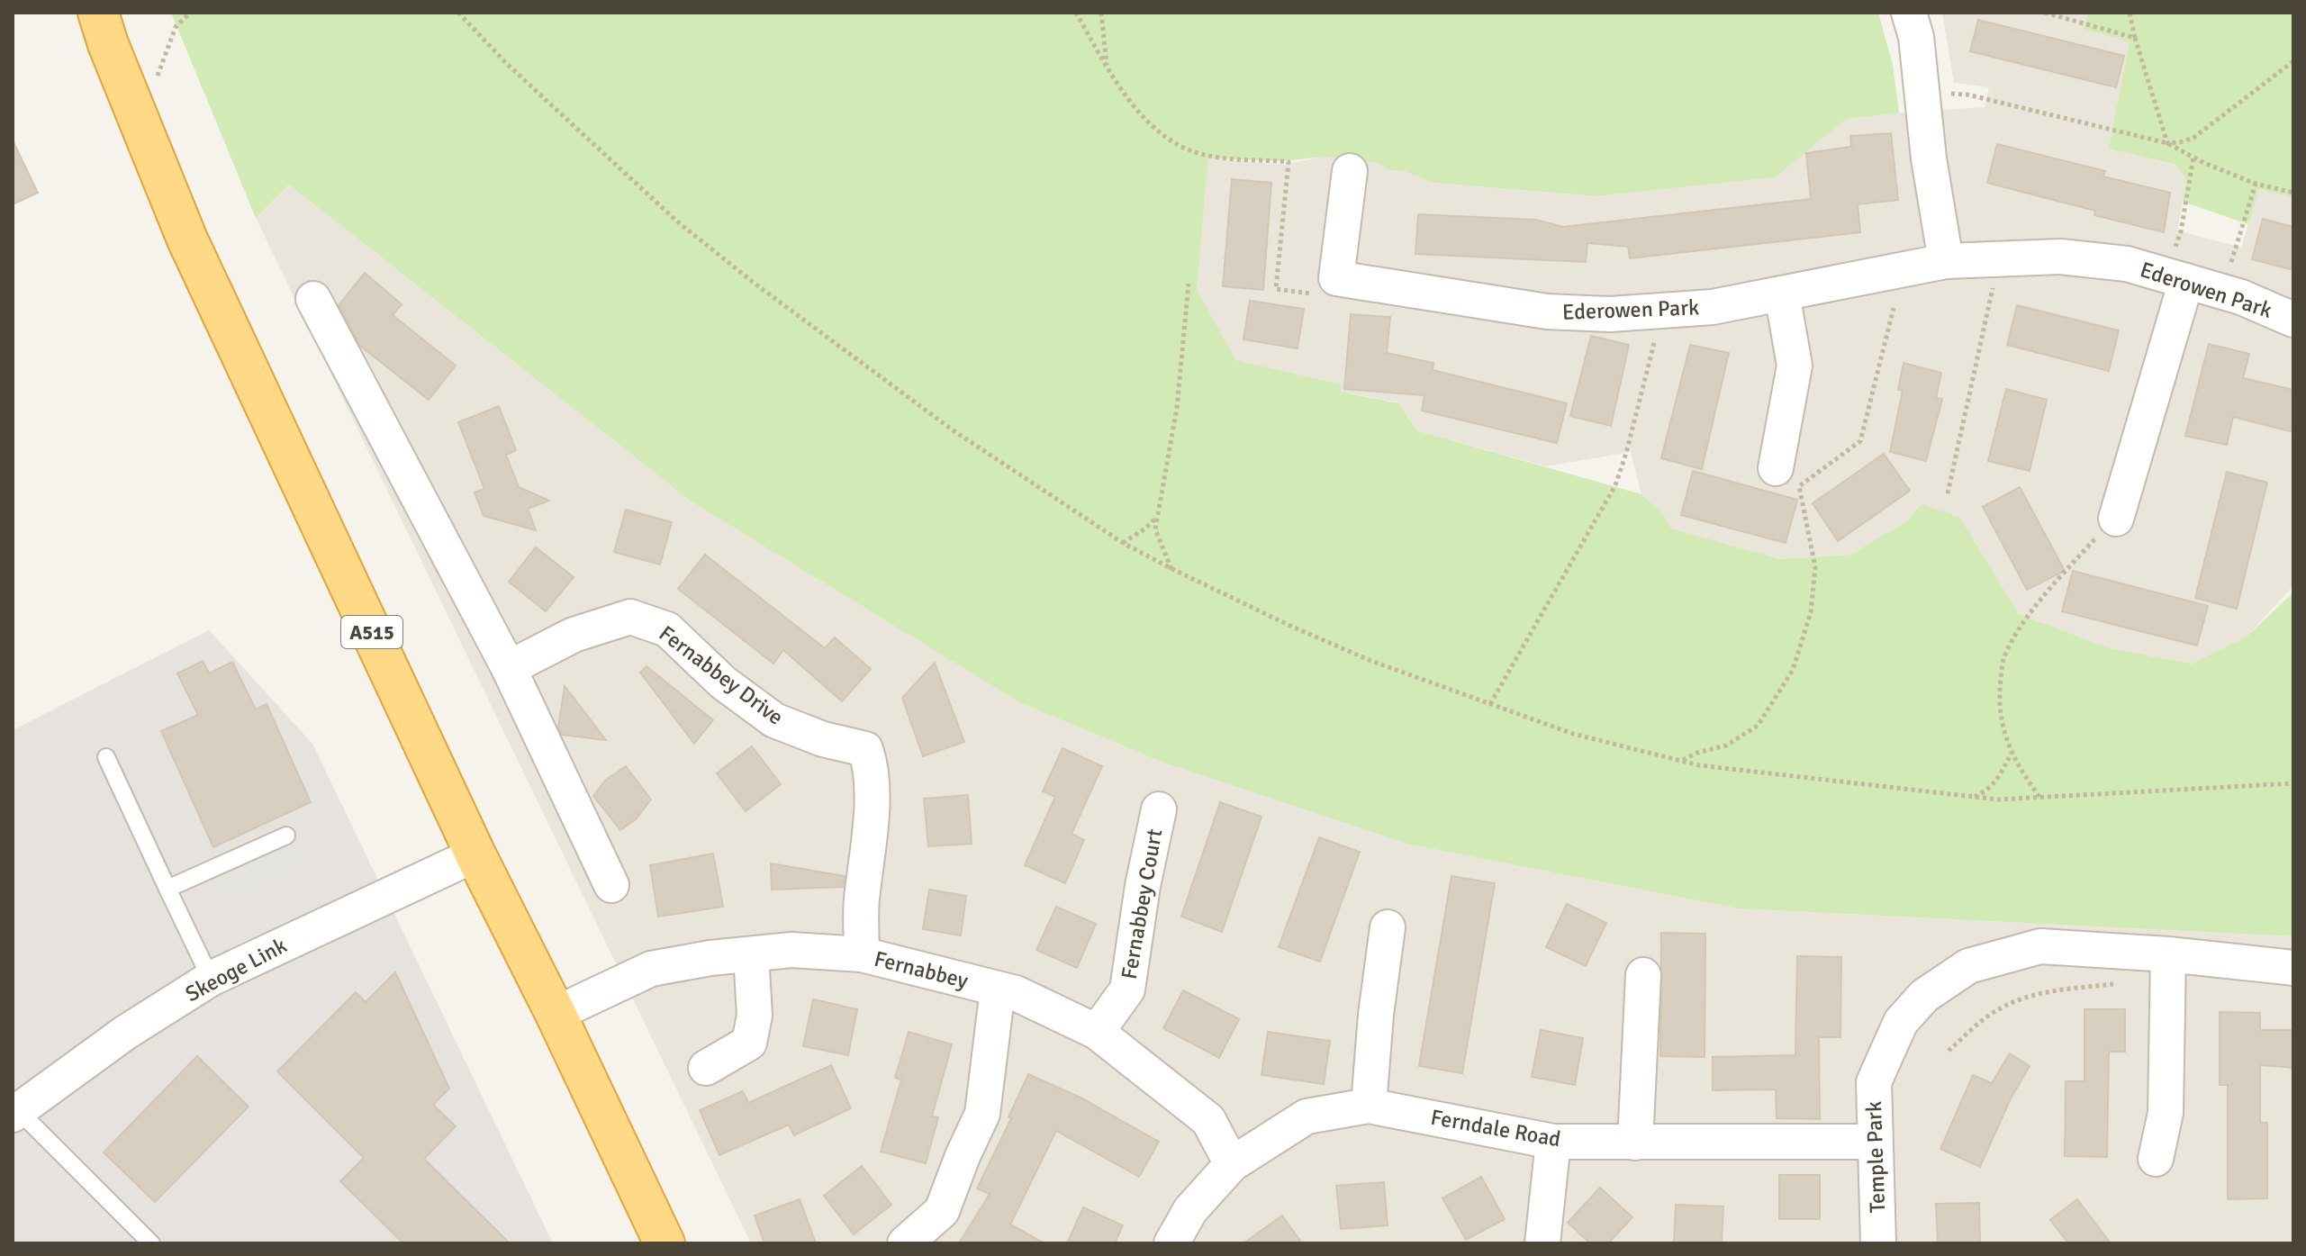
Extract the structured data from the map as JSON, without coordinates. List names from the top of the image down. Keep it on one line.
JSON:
{"streets":{"highway":["A515"],"street":["Ederowen Park","Fernabbey Drive","Fernabbey Court","Skeoge Link","Fernabbey","Ferndale Road","Temple Park"]},"crossings":[["A515","Skeoge Link"],["A515","Fernabbey"],["Fernabbey Drive","Fernabbey"],["Fernabbey Court","Fernabbey"],["Fernabbey","Ferndale Road"],["Ferndale Road","Temple Park"]]}
